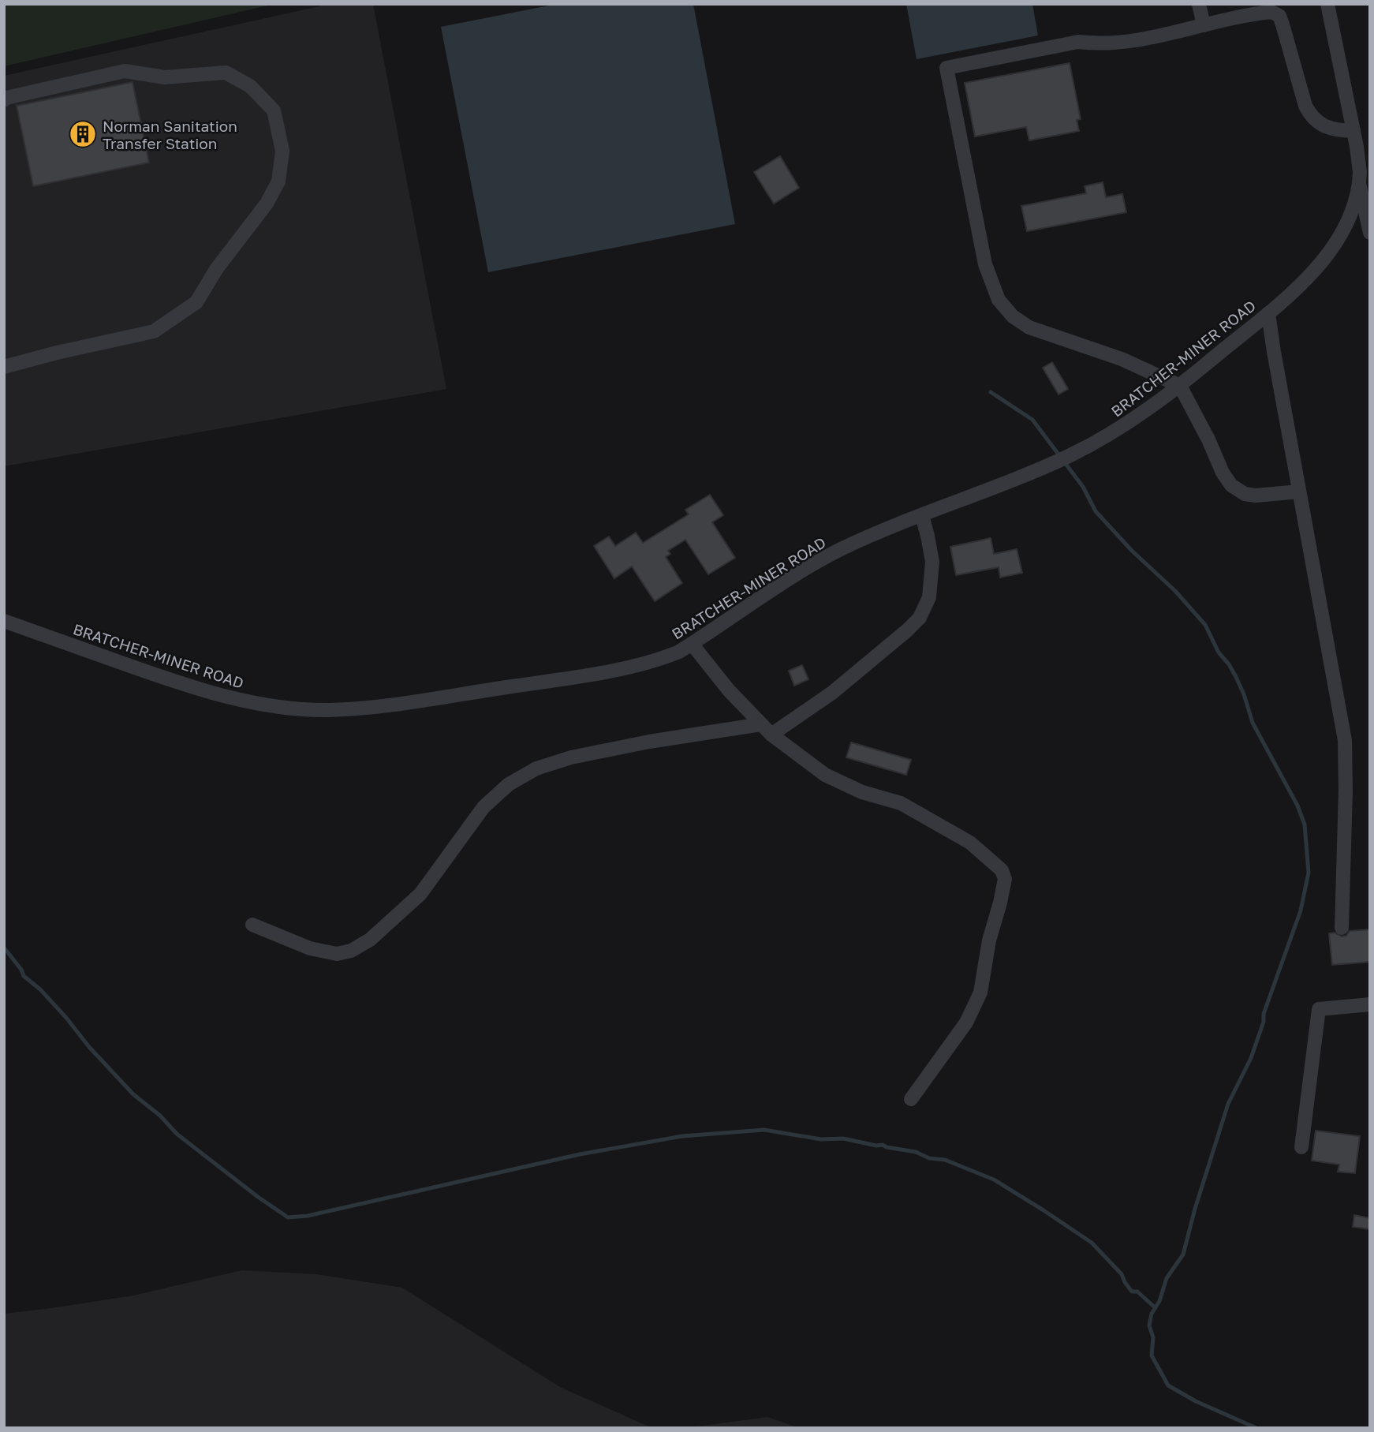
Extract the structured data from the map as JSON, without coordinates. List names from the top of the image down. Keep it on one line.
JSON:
{"streets":{"street":["BRATCHER-MINER ROAD"]},"places":{"building":["Norman Sanitation Transfer Station"]}}
